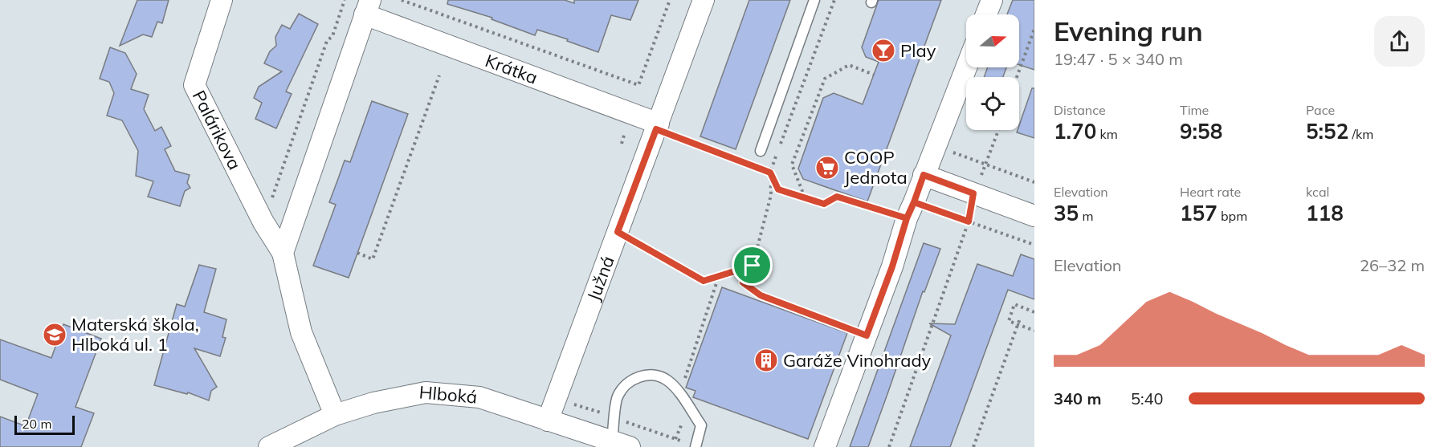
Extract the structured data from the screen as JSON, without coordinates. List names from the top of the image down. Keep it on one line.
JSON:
{"streets":{"street":["Krátka","Palárikova","Južná","Hlboká"]},"crossings":[["Krátka","Južná"],["Palárikova","Hlboká"],["Južná","Hlboká"]],"places":{"bar":["Play"],"supermarket":["COOP Jednota"],"school or university":["Materská škola, Hlboká ul. 1"],"building":["Garáže Vinohrady"]},"scale_bar":"20 m","north":"right","page":{"heading":["Evening run","19:47 · 5 × 340 m"],"stats":[["Distance","1.70 km"],["Time","9:58"],["Pace","5:52 /km"],["Elevation","35 m"],["Heart rate","157 bpm"],["kcal","118"]],"chart":["Elevation","26–32 m"],"list":[{"name":"340 m","note":"5:40"}],"scale":"20 m"}}
